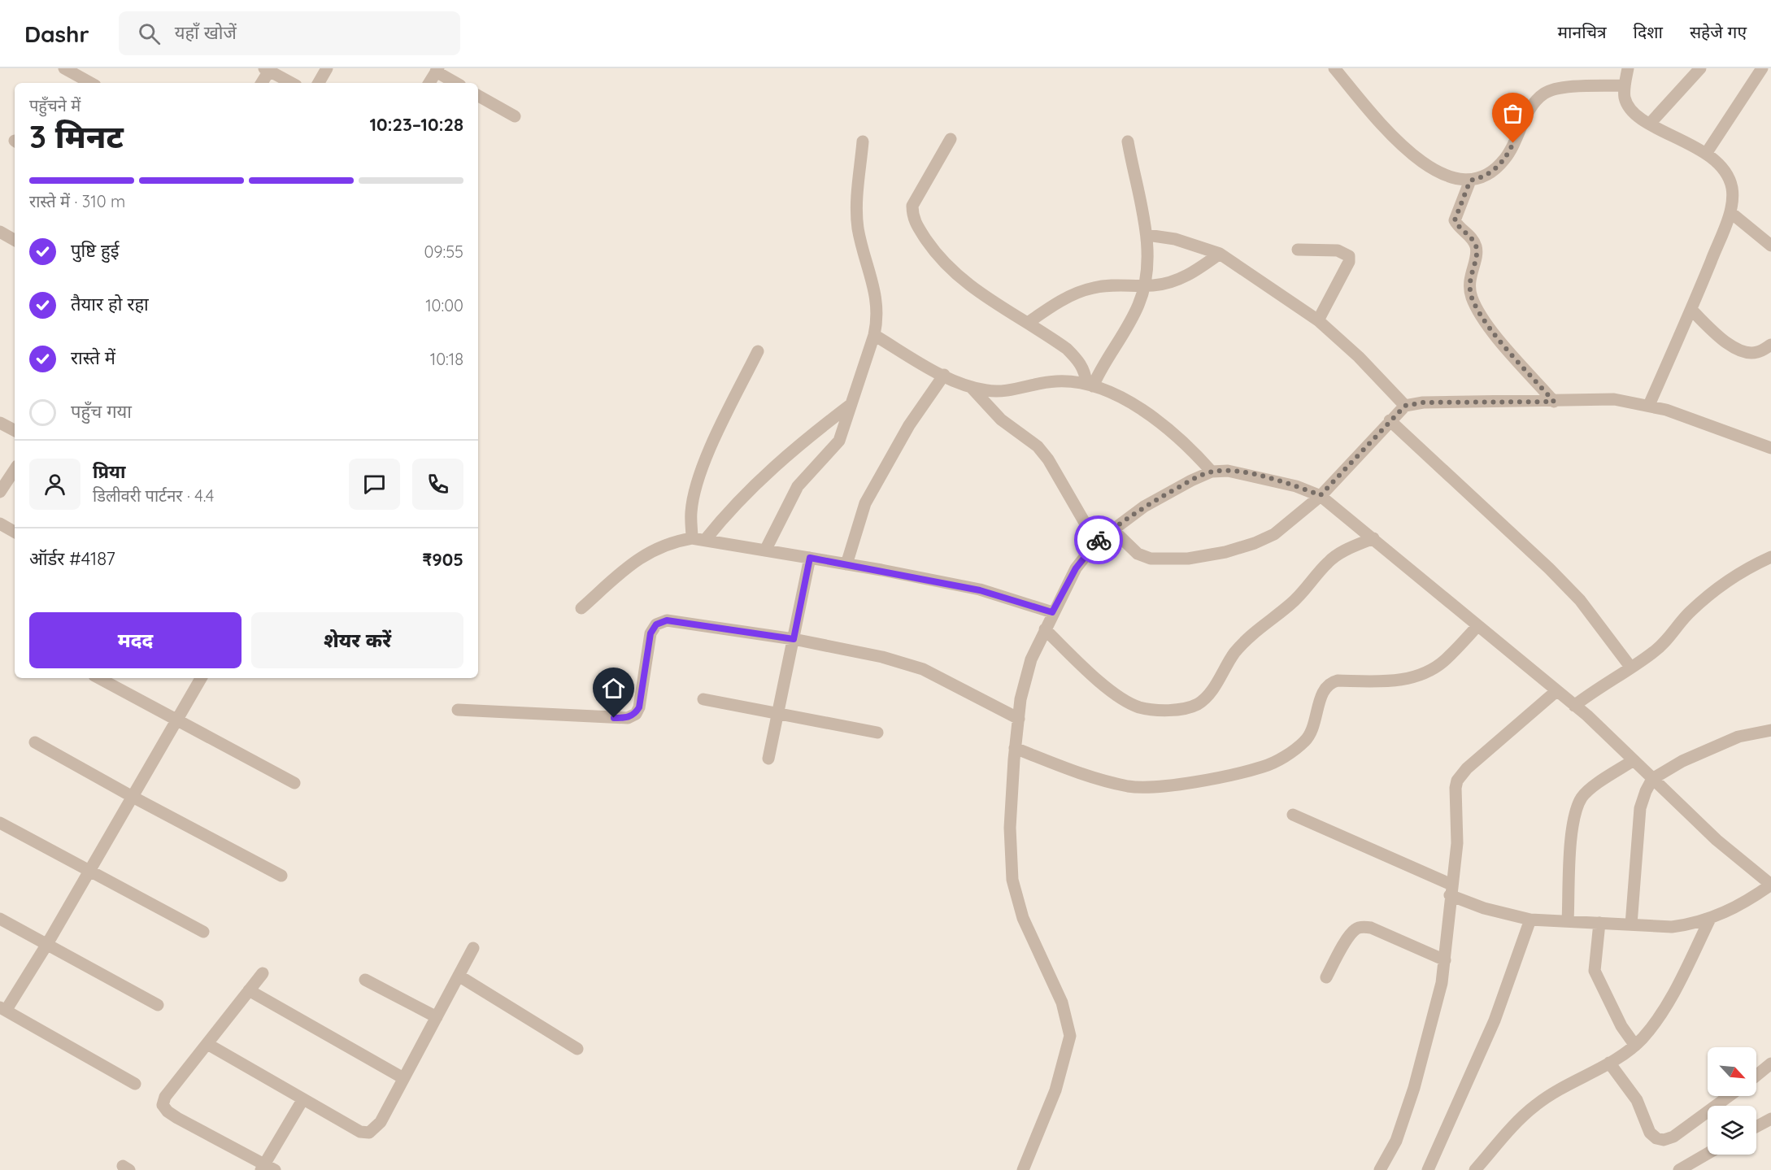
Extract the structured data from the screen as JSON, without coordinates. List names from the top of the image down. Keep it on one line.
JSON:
{"north":"bottom right","page":{"header":"Dashr","search":"यहाँ खोजें","nav":["मानचित्र","दिशा","सहेजे गए"],"heading":["3 मिनट","पहुँचने में","10:23–10:28"],"panel":["प्रिया","डिलीवरी पार्टनर · 4.4","ऑर्डर #4187","₹905"],"bar":"रास्ते में · 310 m","list":[["पुष्टि हुई","09:55"],["तैयार हो रहा","10:00"],["रास्ते में","10:18"],"पहुँच गया"],"buttons":["मदद","शेयर करें"]}}
